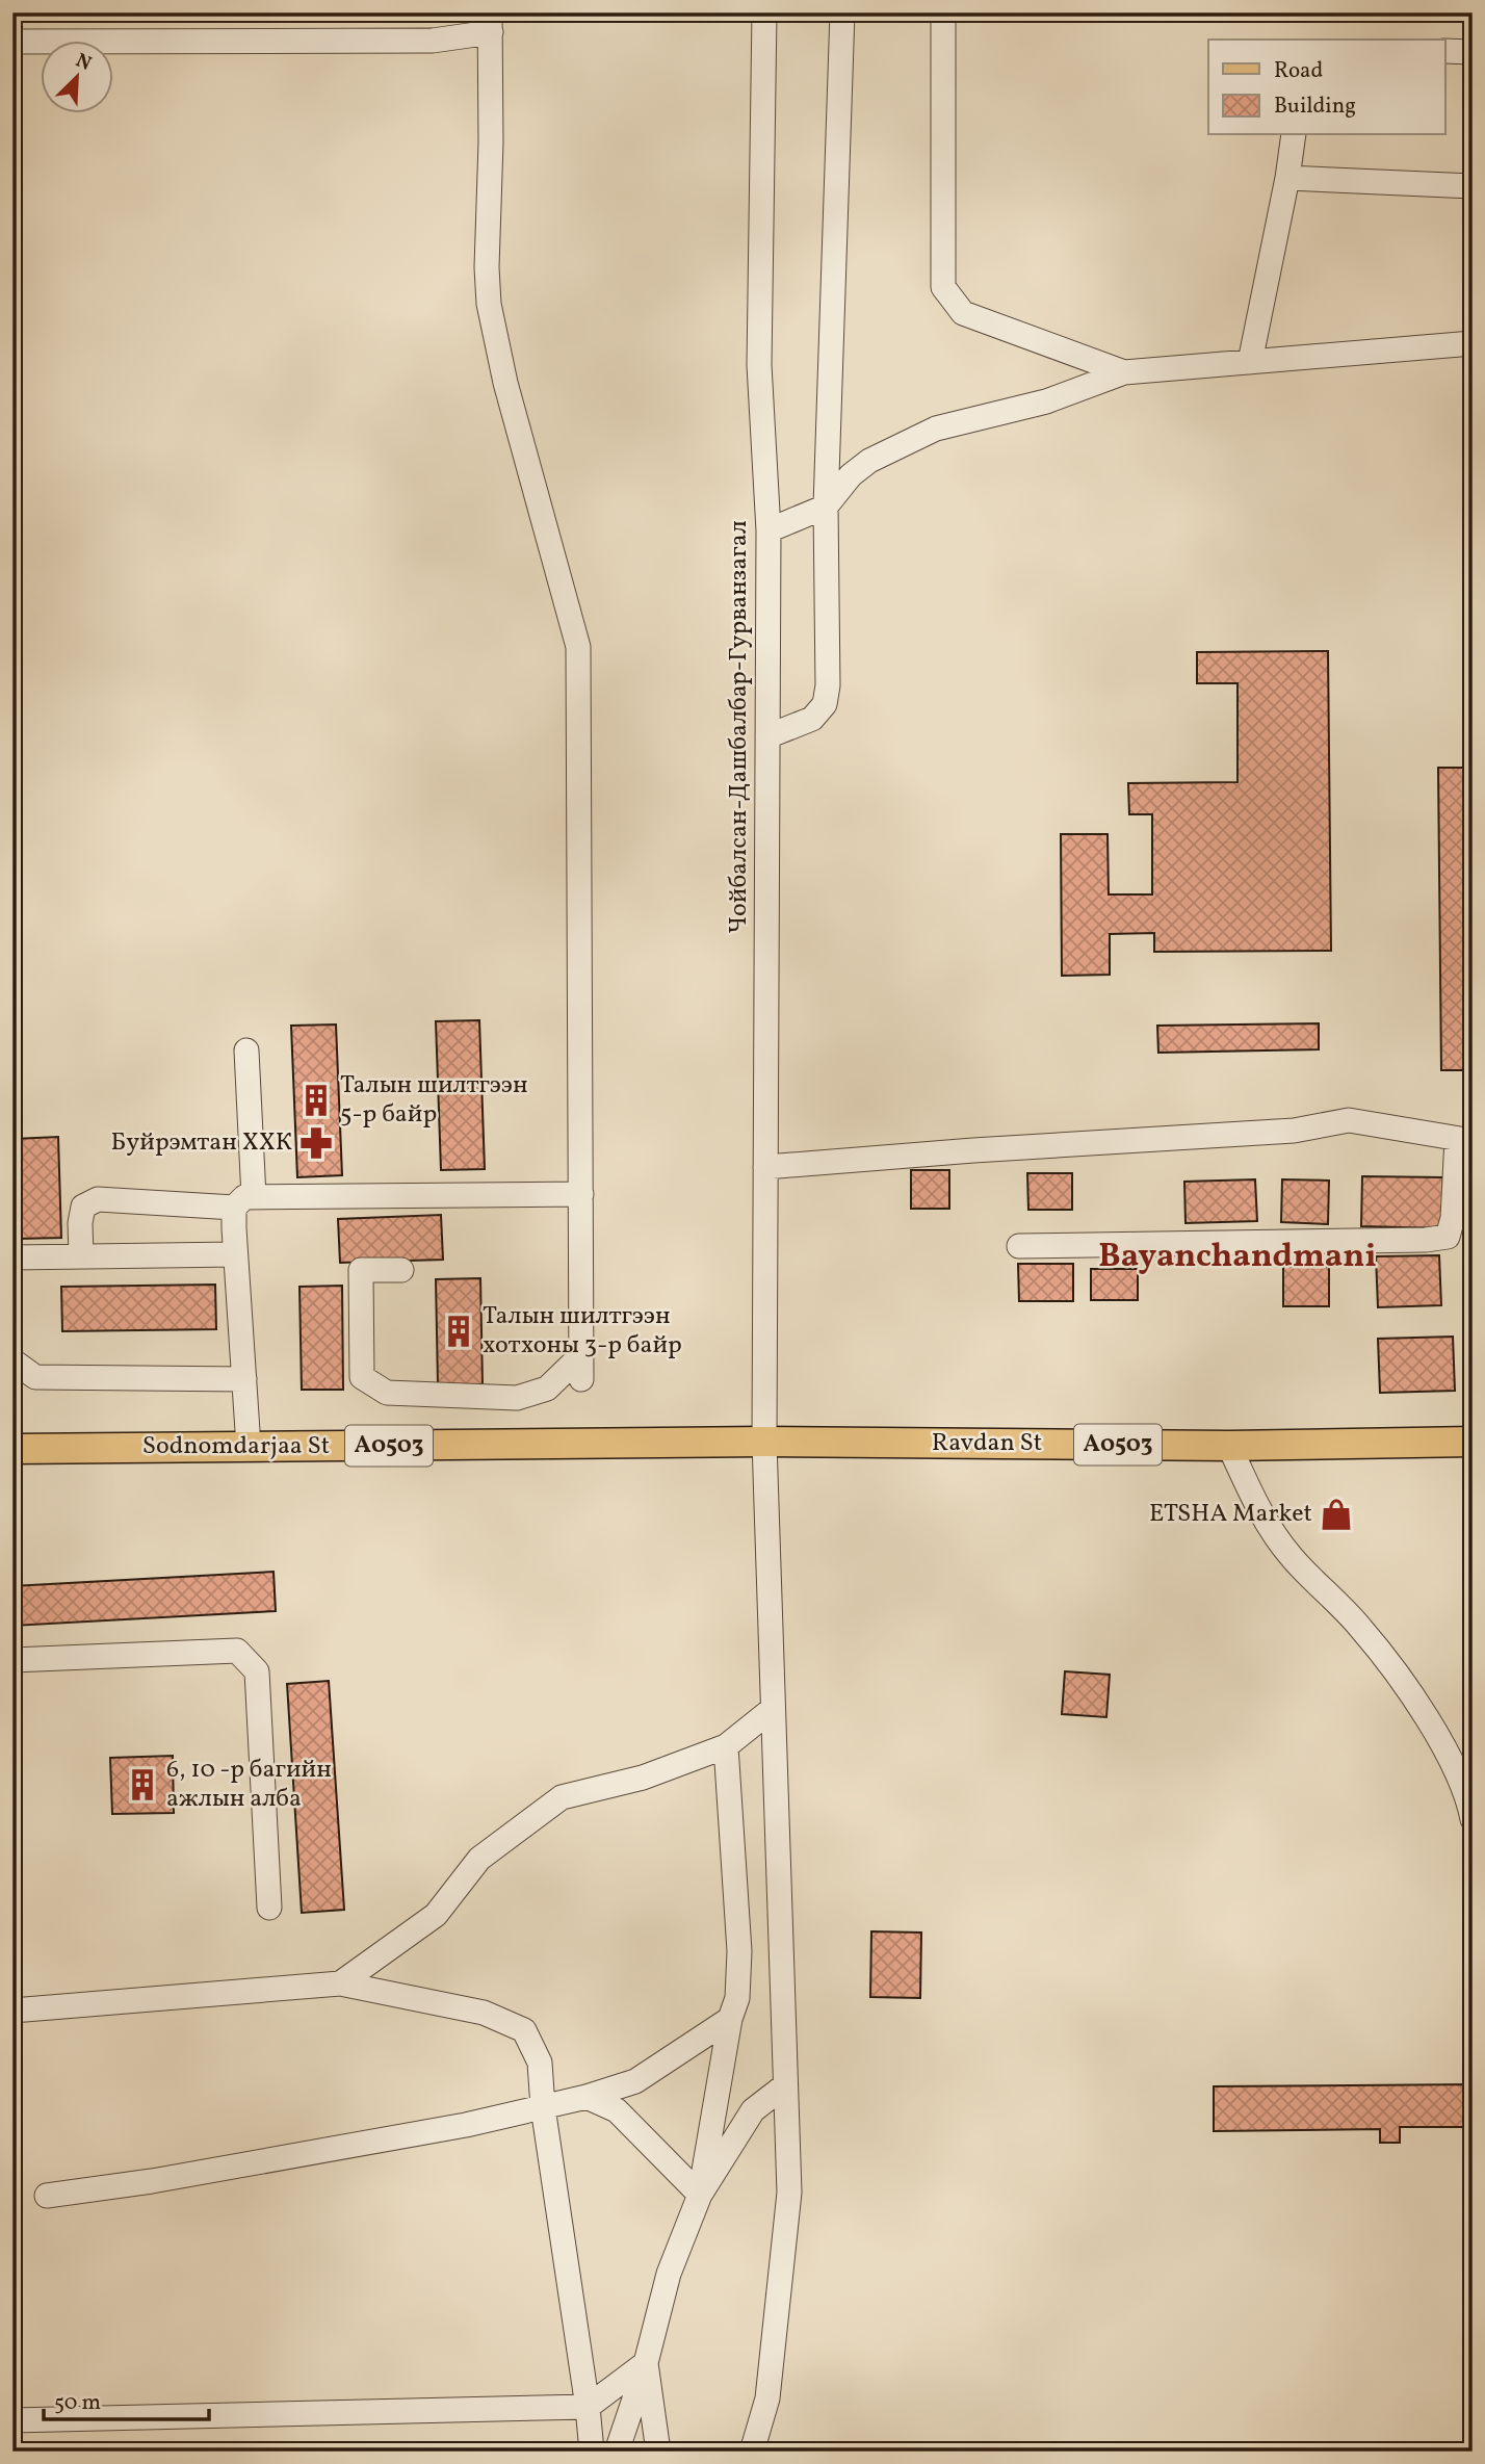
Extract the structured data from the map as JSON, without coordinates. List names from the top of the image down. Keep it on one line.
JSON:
{"streets":{"main road":["Ravdan St","A0503","Sodnomdarjaa St"],"street":["Чойбалсан-Дашбалбар-Гурванзагал"]},"crossings":[["Чойбалсан-Дашбалбар-Гурванзагал","Ravdan St"],["Чойбалсан-Дашбалбар-Гурванзагал","Sodnomdarjaa St"],["Ravdan St","Sodnomdarjaa St"]],"districts":["Bayanchandmani"],"places":{"building":["Талын шилтгээн 5-р байр","Талын шилтгээн хотхоны 3-р байр","6, 10 -р багийн ажлын алба"],"pharmacy":["Буйрэмтан ХХК"],"shop":["ETSHA Market"]},"legend":["Road","Building"],"scale_bar":"50 m","north":"top right"}
